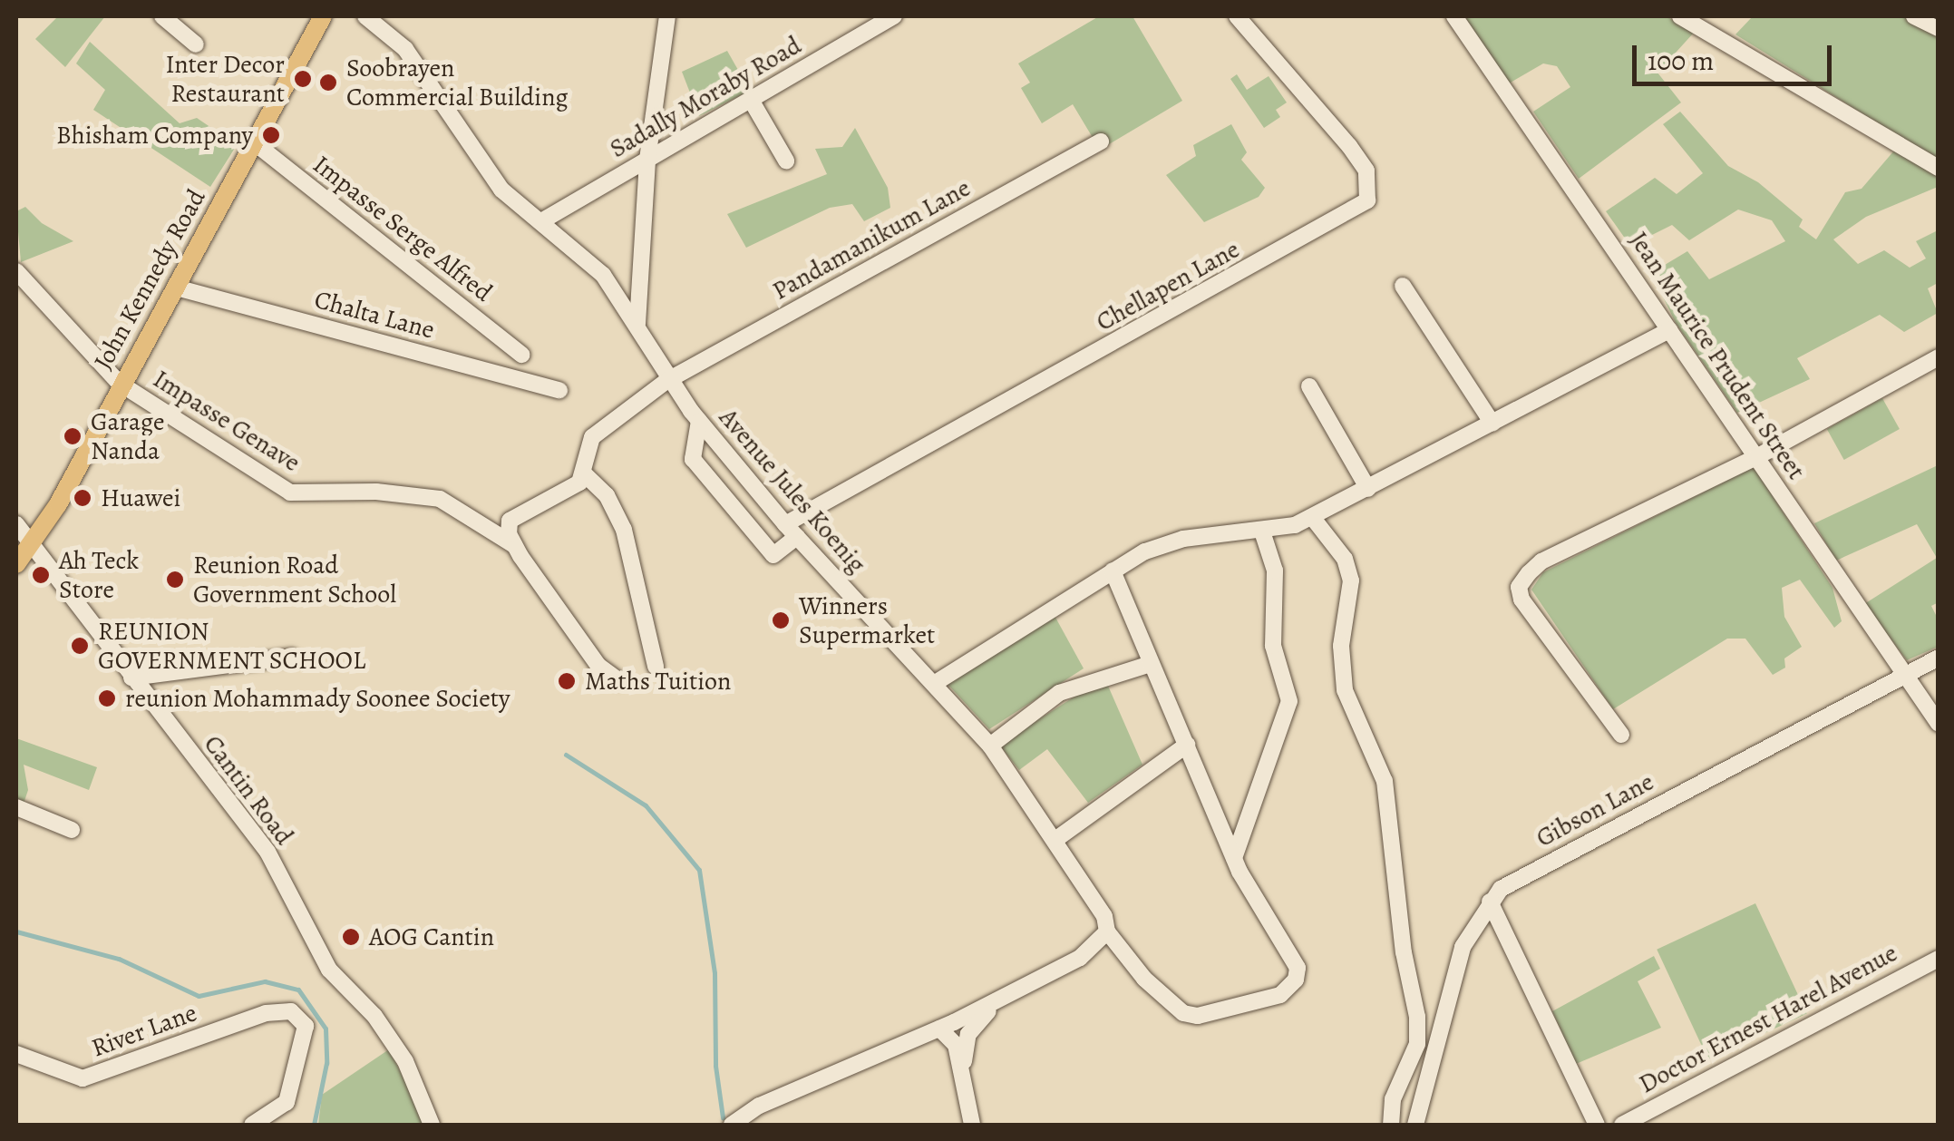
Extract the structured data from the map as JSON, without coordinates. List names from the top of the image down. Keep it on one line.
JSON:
{"streets":{"main road":["John Kennedy Road"],"street":["Sadally Moraby Road","Impasse Serge Alfred","Pandamanikum Lane","Chellapen Lane","Chalta Lane","Jean Maurice Prudent Street","Impasse Genave","Avenue Jules Koenig","Cantin Road","Gibson Lane","Doctor Ernest Harel Avenue","River Lane"]},"crossings":[["Sadally Moraby Road","Avenue Jules Koenig"],["Impasse Serge Alfred","John Kennedy Road"],["Pandamanikum Lane","Avenue Jules Koenig"],["John Kennedy Road","Chalta Lane"],["John Kennedy Road","Impasse Genave"],["John Kennedy Road","Cantin Road"],["Chellapen Lane","Avenue Jules Koenig"],["Jean Maurice Prudent Street","Gibson Lane"]],"places":["Inter Decor Restaurant","Soobrayen Commercial Building","Bhisham Company","Garage Nanda","Huawei","Ah Teck Store","Reunion Road Government School","Winners Supermarket","REUNION GOVERNMENT SCHOOL","Maths Tuition","reunion Mohammady Soonee Society","AOG Cantin"],"scale_bar":"100 m"}
